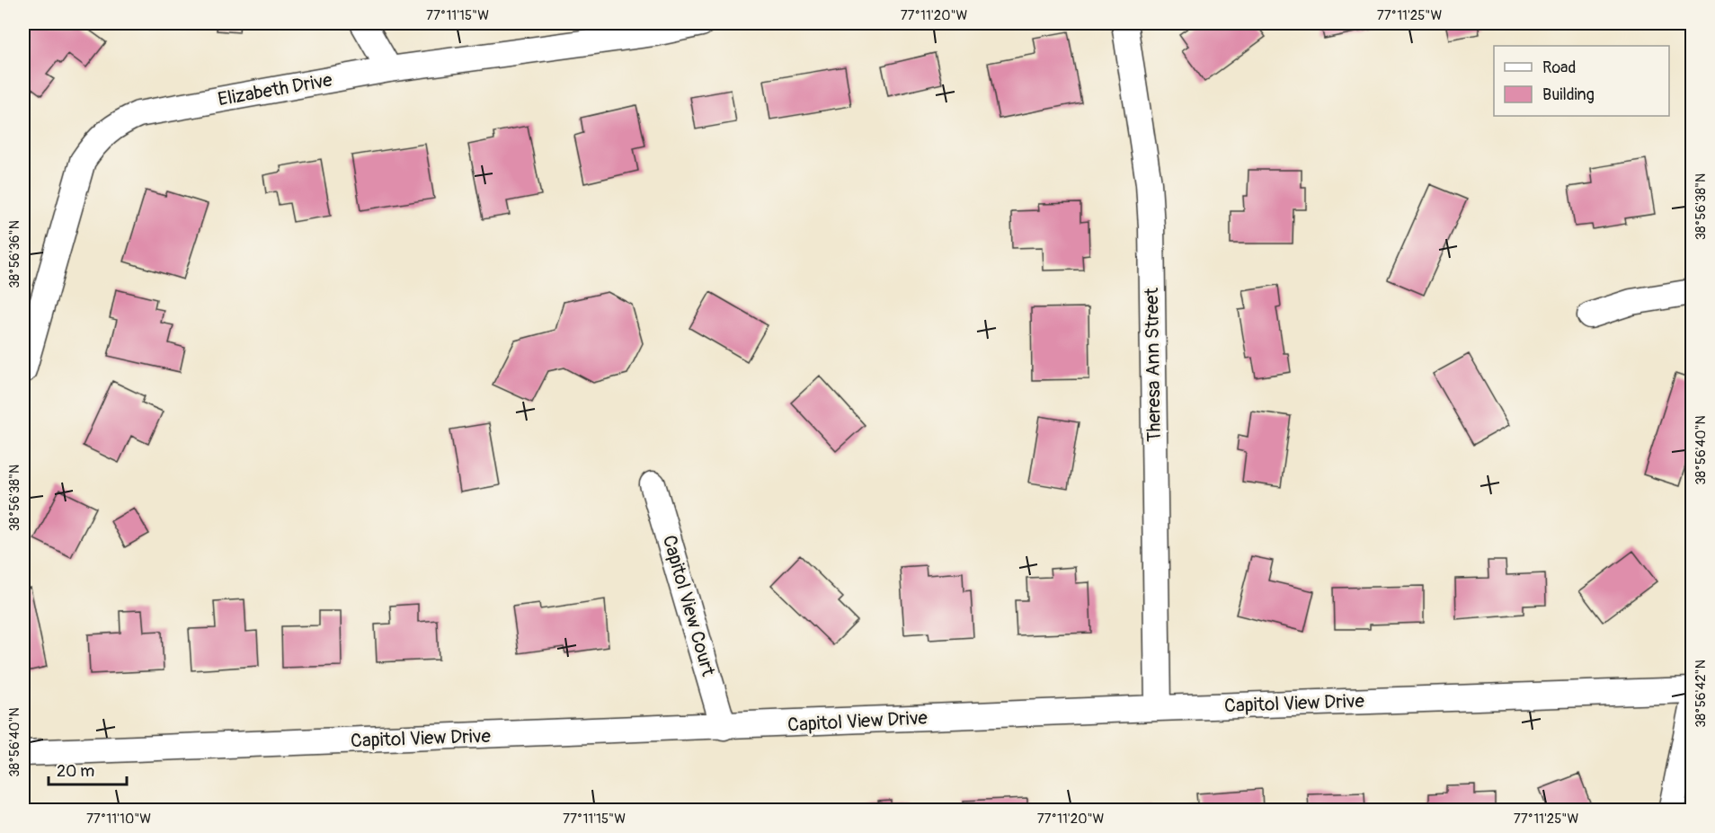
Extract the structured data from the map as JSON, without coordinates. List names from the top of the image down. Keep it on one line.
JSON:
{"streets":{"street":["Elizabeth Drive","Theresa Ann Street","Capitol View Court","Capitol View Drive"]},"crossings":[["Theresa Ann Street","Capitol View Drive"],["Capitol View Court","Capitol View Drive"]],"legend":["Road","Building"],"scale_bar":"20 m","coordinates":["77°11'15\"W","77°11'20\"W","77°11'25\"W","38°56'38\"N","38°56'36\"N","38°56'40\"N","38°56'42\"N","77°11'10\"W"]}
